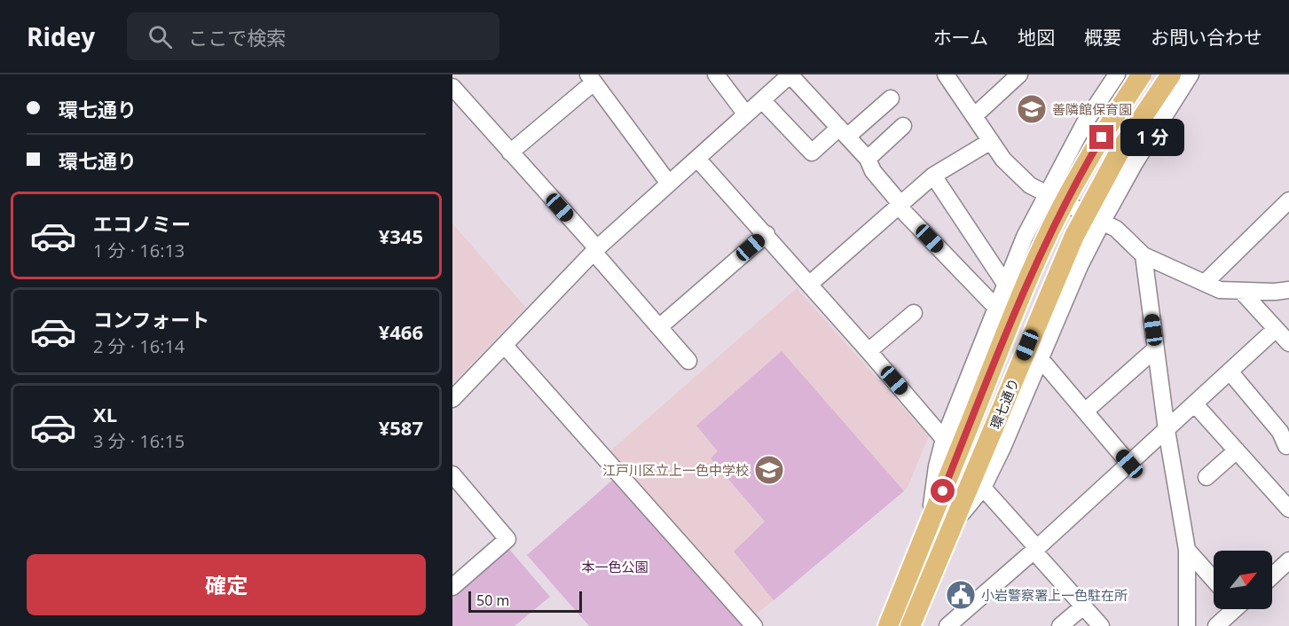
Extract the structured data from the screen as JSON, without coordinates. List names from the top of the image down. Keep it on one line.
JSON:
{"streets":{"main road":["環七通り"]},"parks":["本一色公園"],"places":{"school or university":["善隣館保育園","江戸川区立上一色中学校"],"public building":["小岩警察署上一色駐在所"]},"scale_bar":"50 m","north":"top right","page":{"header":"Ridey","search":"ここで検索","nav":["ホーム","地図","概要","お問い合わせ"],"banner":["環七通り","環七通り"],"bubble":"1 分","list":[{"name":"エコノミー","note":"1 分 · 16:13","value":"¥345"},{"name":"コンフォート","note":"2 分 · 16:14","value":"¥466"},{"name":"XL","note":"3 分 · 16:15","value":"¥587"}],"buttons":"確定","scale":"50 m"}}
